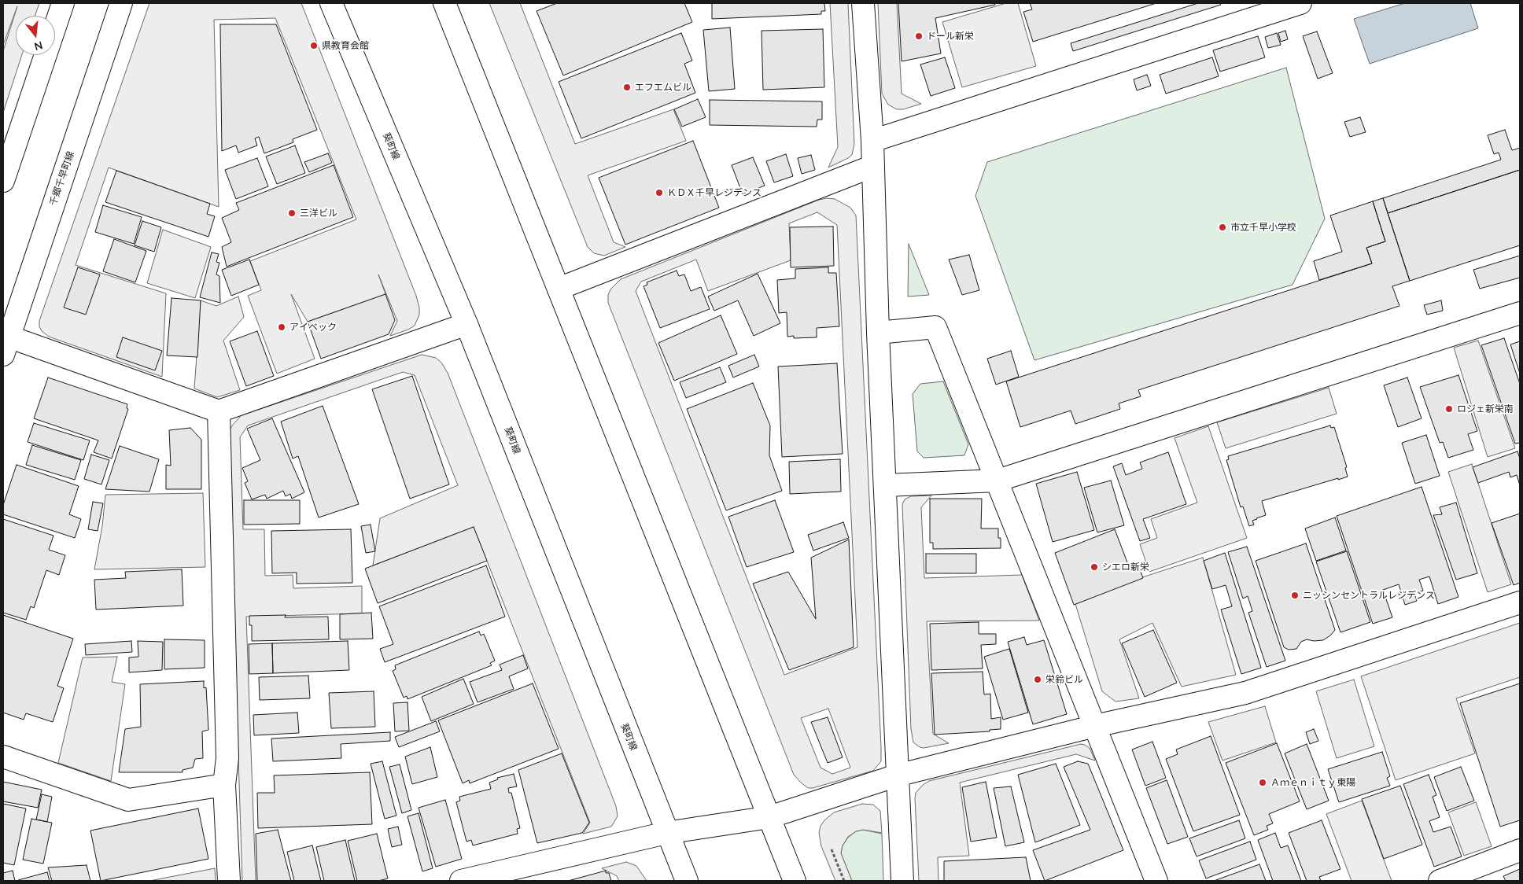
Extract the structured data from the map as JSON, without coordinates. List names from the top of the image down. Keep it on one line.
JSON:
{"streets":{"street":["葵町線","千郷千早町線"]},"places":["ドール新栄","県教育会館","エフエムビル","ＫＤＸ千早レジデンス","三洋ビル","市立千早小学校","アイベック","ロジェ新栄南","シエロ新栄","ニッシンセントラルレジデンス","栄鈴ビル","Ａｍｅｎｉｔｙ東陽"],"north":"bottom"}
